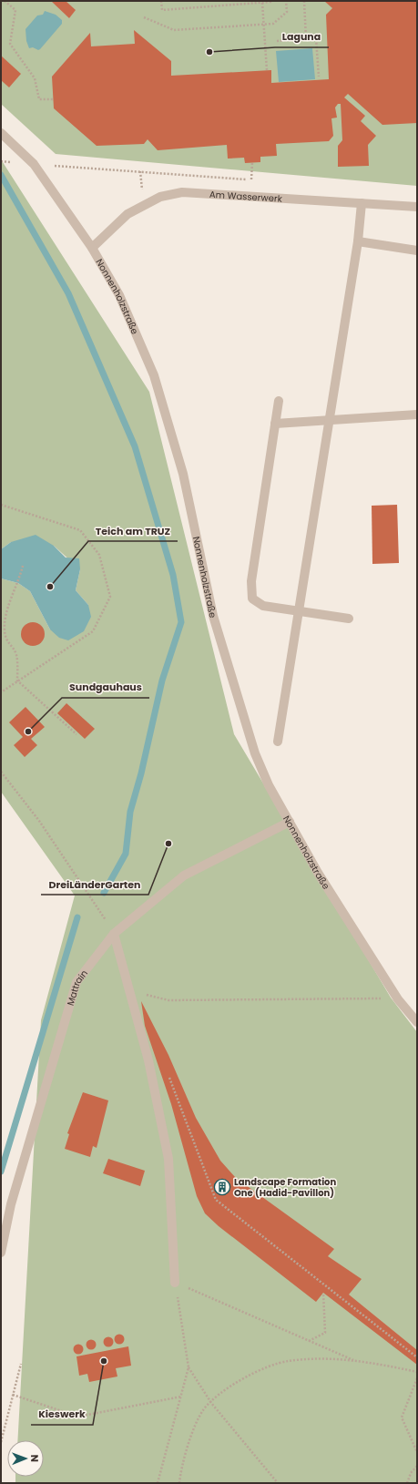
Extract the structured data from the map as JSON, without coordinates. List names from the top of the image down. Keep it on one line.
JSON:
{"streets":{"street":["Am Wasserwerk","Nonnenholzstraße","Mattrain"]},"crossings":[["Am Wasserwerk","Nonnenholzstraße"],["Nonnenholzstraße","Mattrain"]],"places":{"other":["Laguna","Teich am TRUZ","Sundgauhaus","DreiLänderGarten","Kieswerk"],"building":["Landscape Formation One (Hadid-Pavillon)"]},"north":"right"}
